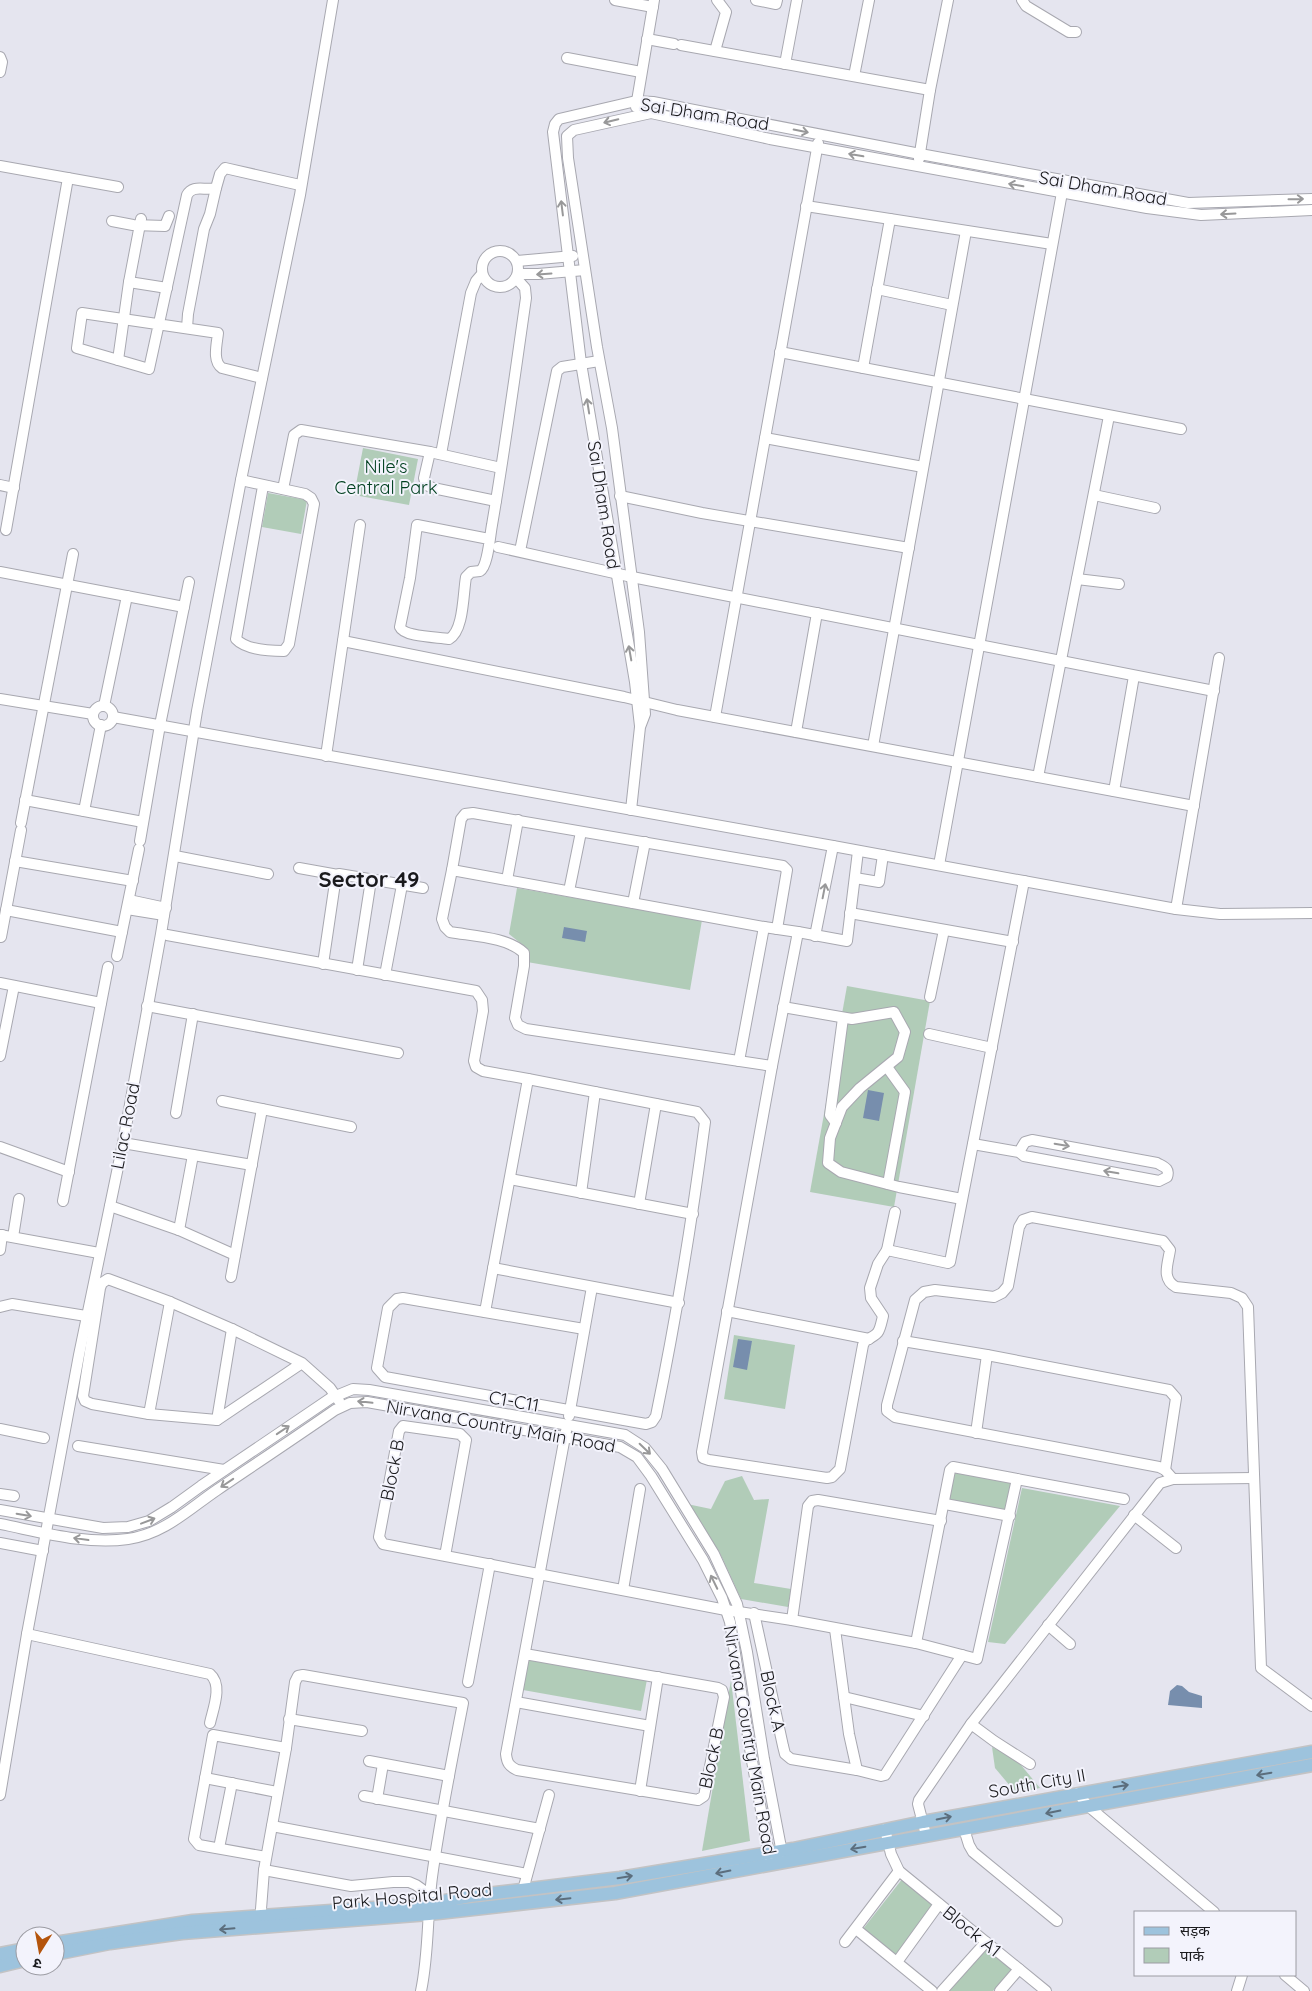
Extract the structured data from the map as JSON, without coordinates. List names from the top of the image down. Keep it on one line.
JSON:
{"streets":{"main road":["South City II","Park Hospital Road"],"street":["Sai Dham Road","Lilac Road","C1-C11","Nirvana Country Main Road","Block B","Block A","Block A1"]},"crossings":[["Lilac Road","Nirvana Country Main Road"],["C1-C11","Nirvana Country Main Road"],["C1-C11","Block B"],["Nirvana Country Main Road","Block B"],["Nirvana Country Main Road","South City II"],["Nirvana Country Main Road","Park Hospital Road"],["Block B","Block A"],["South City II","Park Hospital Road"]],"districts":["Sector 49"],"parks":["Nile's Central Park"],"legend":["सड़क","पार्क"],"north":"bottom"}
